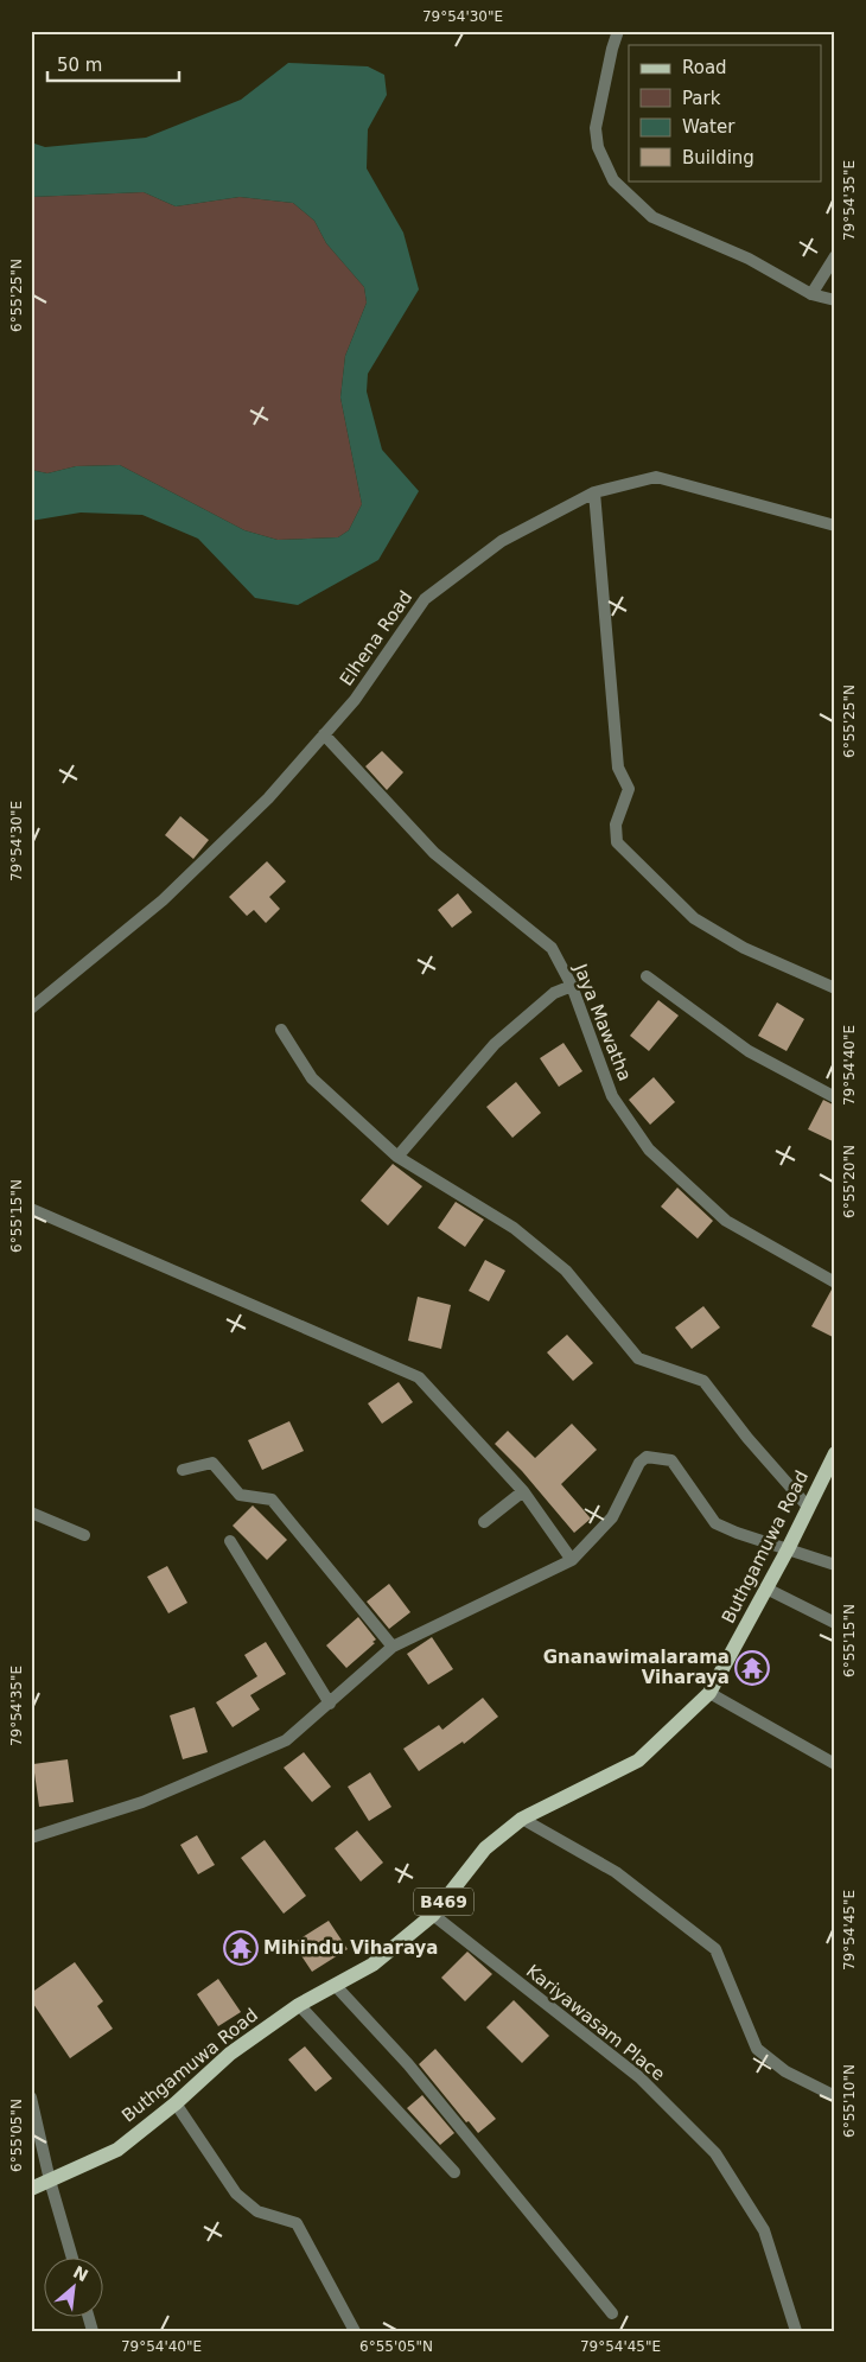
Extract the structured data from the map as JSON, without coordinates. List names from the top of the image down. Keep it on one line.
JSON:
{"streets":{"main road":["Buthgamuwa Road","B469"],"street":["Elhena Road","Jaya Mawatha","Kariyawasam Place"]},"crossings":[["Elhena Road","Jaya Mawatha"],["Buthgamuwa Road","Kariyawasam Place"]],"places":{"temple":["Gnanawimalarama Viharaya","Mihindu Viharaya"]},"legend":["Road","Park","Water","Building"],"scale_bar":"50 m","north":"top right","coordinates":["79°54'30\"E","79°54'35\"E","6°55'25\"N","79°54'40\"E","6°55'20\"N","6°55'15\"N","79°54'45\"E","6°55'10\"N","6°55'05\"N"]}
